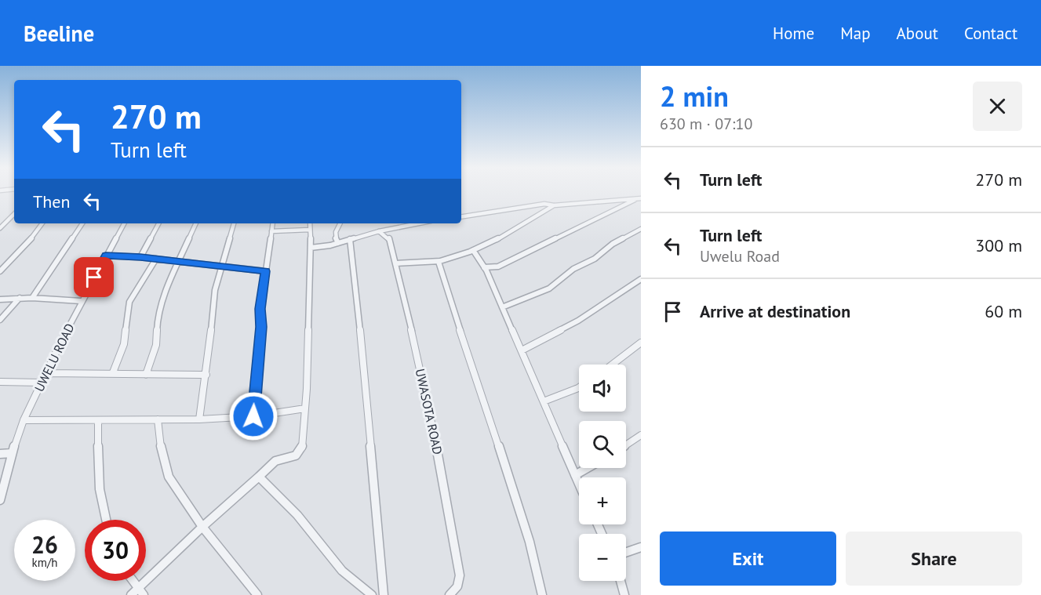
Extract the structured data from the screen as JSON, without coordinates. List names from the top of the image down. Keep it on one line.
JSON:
{"streets":{"street":["UWELU ROAD","UWASOTA ROAD"]},"page":{"header":"Beeline","nav":["Home","Map","About","Contact"],"heading":["2 min","630 m · 07:10"],"turn":["270 m","Turn left"],"list":[{"name":"Turn left","value":"270 m"},{"name":"Turn left","note":"Uwelu Road","value":"300 m"},{"name":"Arrive at destination","value":"60 m"}],"then":"Then","map_buttons":["+","−"],"speed":"26 km/h","limit":"30","buttons":["Exit","Share"]}}
